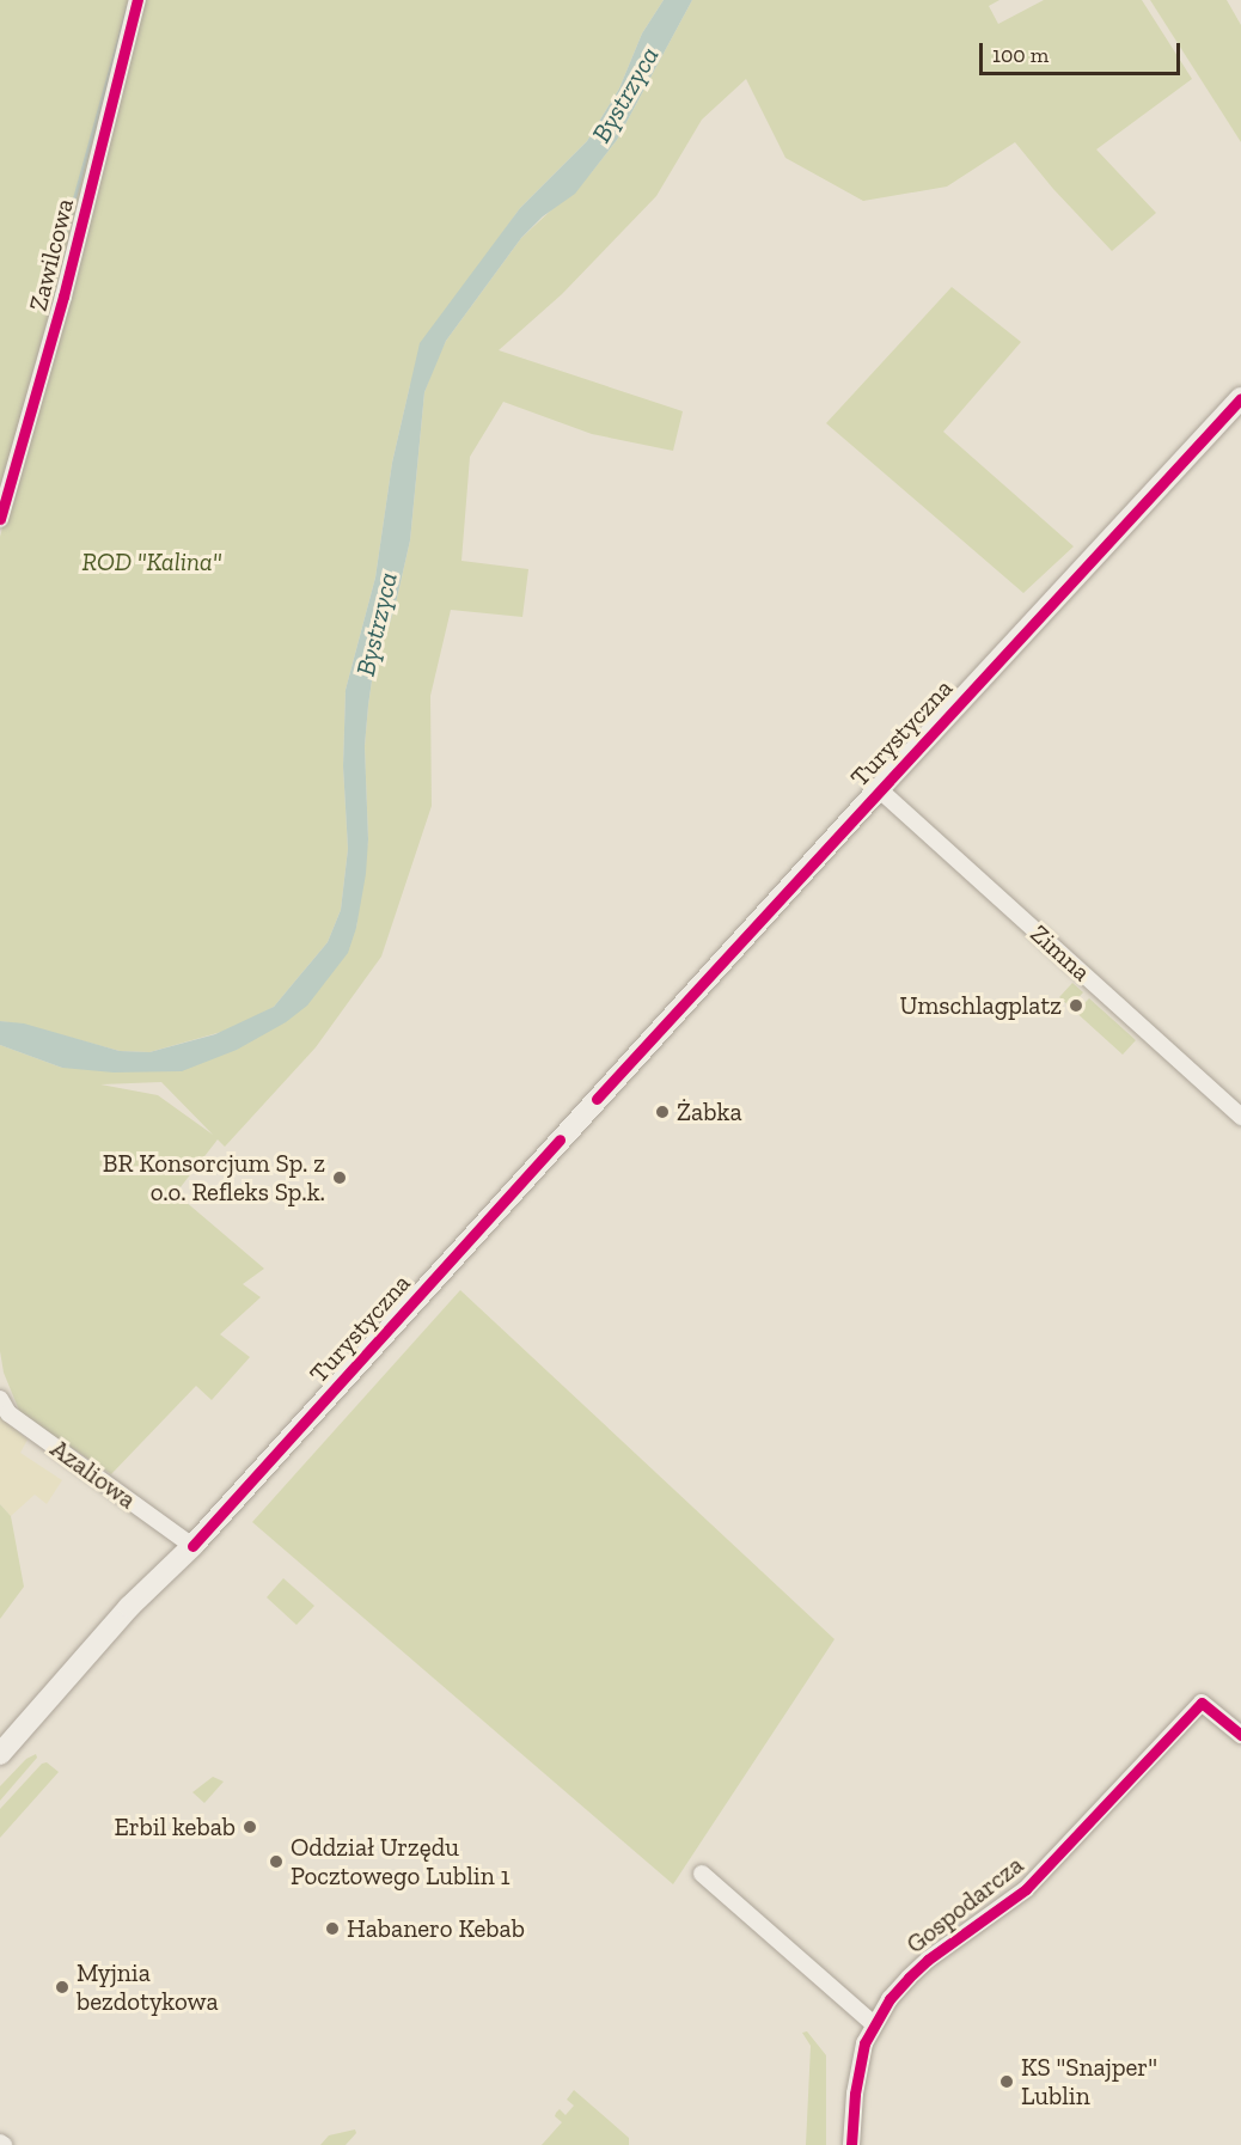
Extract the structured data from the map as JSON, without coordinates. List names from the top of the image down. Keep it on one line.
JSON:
{"streets":{"main road":["Turystyczna"],"street":["Zawilcowa","Zimna","Azaliowa","Gospodarcza"]},"crossings":[["Turystyczna","Zimna"],["Turystyczna","Azaliowa"]],"water":["Bystrzyca"],"parks":["ROD \"Kalina\""],"places":["Umschlagplatz","Żabka","BR Konsorcjum Sp. z o.o. Refleks Sp.k.","Erbil kebab","Oddział Urzędu Pocztowego Lublin 1","Habanero Kebab","Myjnia bezdotykowa","KS \"Snajper\" Lublin"],"scale_bar":"100 m"}
